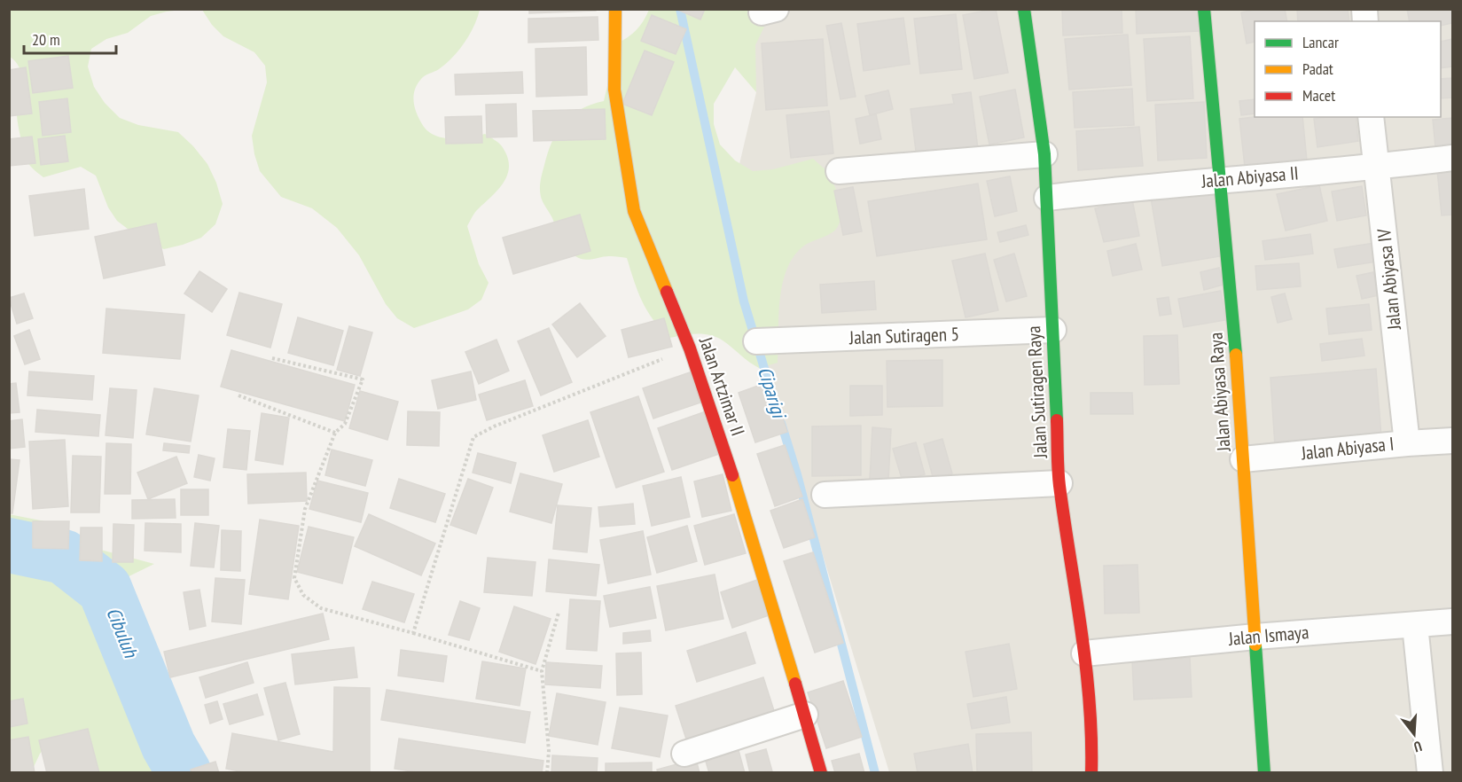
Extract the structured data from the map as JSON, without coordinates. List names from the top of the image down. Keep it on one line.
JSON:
{"streets":{"street":["Jalan Abiyasa II","Jalan Abiyasa IV","Jalan Sutiragen 5","Jalan Artzimar II","Jalan Sutiragen Raya","Jalan Abiyasa Raya","Jalan Abiyasa I","Jalan Ismaya"]},"crossings":[["Jalan Abiyasa II","Jalan Abiyasa IV"],["Jalan Abiyasa II","Jalan Sutiragen Raya"],["Jalan Abiyasa II","Jalan Abiyasa Raya"],["Jalan Abiyasa IV","Jalan Abiyasa I"],["Jalan Sutiragen 5","Jalan Sutiragen Raya"],["Jalan Sutiragen Raya","Jalan Ismaya"],["Jalan Abiyasa Raya","Jalan Abiyasa I"],["Jalan Abiyasa Raya","Jalan Ismaya"]],"water":["Ciparigi","Cibuluh"],"legend":["Lancar","Padat","Macet"],"scale_bar":"20 m","north":"bottom"}
